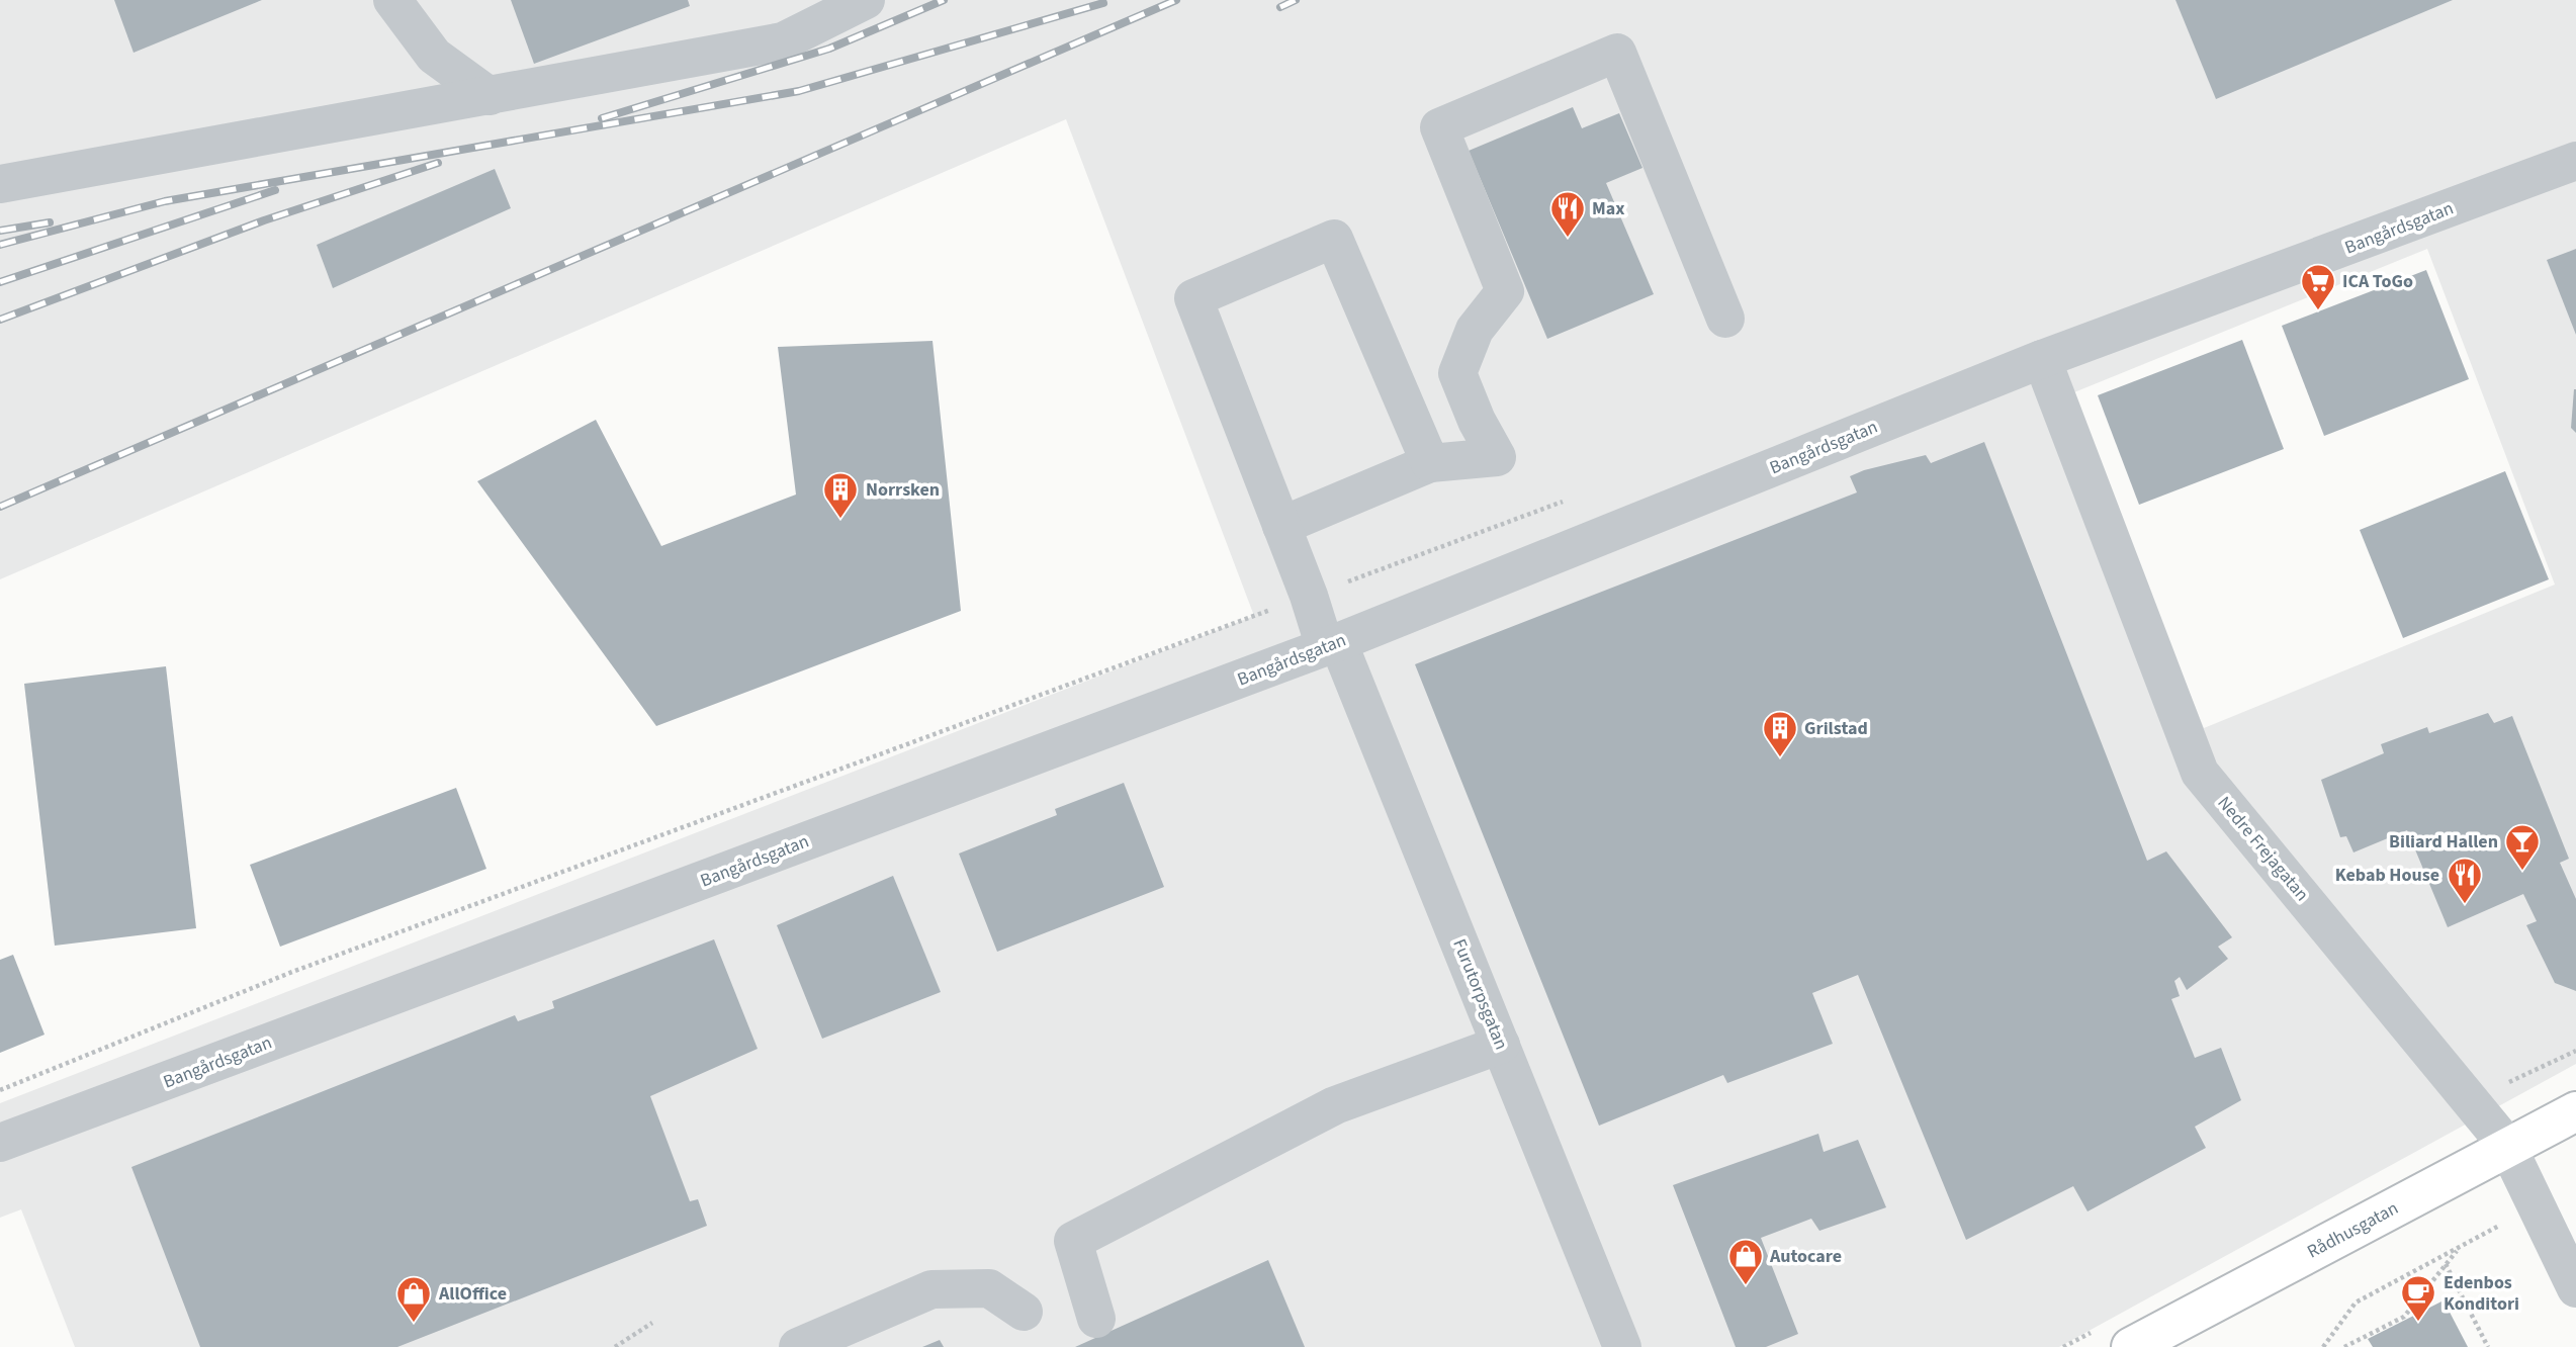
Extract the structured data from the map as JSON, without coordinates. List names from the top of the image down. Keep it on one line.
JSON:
{"streets":{"main road":["Rådhusgatan"],"street":["Bangårdsgatan","Nedre Frejagatan","Furutorpsgatan"]},"crossings":[["Bangårdsgatan","Nedre Frejagatan"],["Bangårdsgatan","Furutorpsgatan"],["Nedre Frejagatan","Rådhusgatan"]],"places":{"restaurant":["Max","Kebab House"],"supermarket":["ICA ToGo"],"building":["Norrsken","Grilstad"],"bar":["Biliard Hallen"],"shop":["Autocare","AllOffice"],"cafe":["Edenbos Konditori"]}}
